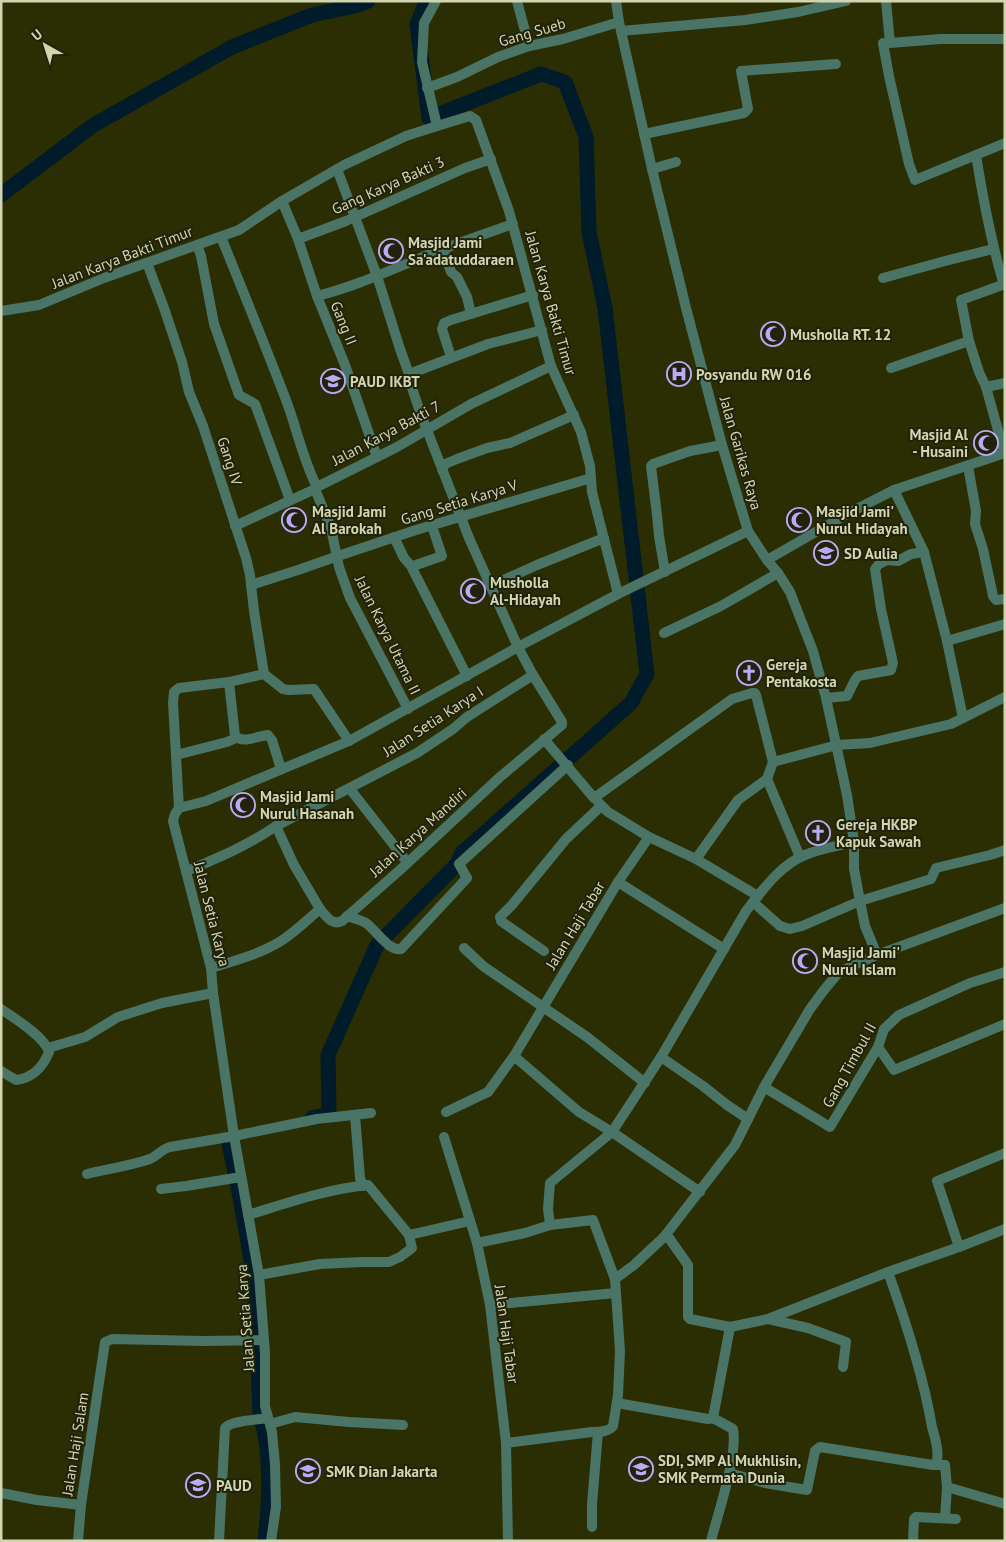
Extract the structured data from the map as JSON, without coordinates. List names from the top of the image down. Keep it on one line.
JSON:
{"streets":{"street":["Gang Sueb","Gang Karya Bakti 3","Jalan Karya Bakti Timur","Gang II","Jalan Karya Bakti 7","Jalan Garikas Raya","Gang IV","Gang Setia Karya V","Jalan Karya Utama II","Jalan Setia Karya I","Jalan Karya Mandiri","Jalan Setia Karya","Jalan Haji Tabar","Gang Timbul II","Jalan Haji Salam"]},"crossings":[["Gang Sueb","Jalan Garikas Raya"],["Gang Karya Bakti 3","Jalan Karya Bakti Timur"],["Gang Karya Bakti 3","Gang II"],["Gang Karya Bakti 3","Jalan Karya Mandiri"],["Jalan Karya Bakti Timur","Gang II"],["Jalan Karya Bakti Timur","Jalan Karya Bakti 7"],["Jalan Karya Bakti Timur","Gang IV"],["Jalan Karya Bakti Timur","Gang Setia Karya V"],["Jalan Karya Bakti Timur","Jalan Karya Utama II"],["Jalan Karya Bakti Timur","Jalan Karya Mandiri"],["Gang II","Jalan Karya Bakti 7"],["Jalan Karya Bakti 7","Gang IV"],["Jalan Karya Bakti 7","Jalan Karya Utama II"],["Jalan Karya Bakti 7","Jalan Karya Mandiri"],["Gang IV","Gang Setia Karya V"],["Gang Setia Karya V","Jalan Karya Utama II"],["Gang Setia Karya V","Jalan Karya Mandiri"],["Jalan Setia Karya I","Jalan Karya Mandiri"],["Jalan Setia Karya I","Jalan Setia Karya"],["Jalan Setia Karya","Jalan Haji Salam"]],"places":{"mosque":["Masjid Jami Sa'adatuddaraen","Musholla RT. 12","Masjid Al - Husaini","Masjid Jami Al Barokah","Masjid Jami' Nurul Hidayah","Musholla Al-Hidayah","Masjid Jami Nurul Hasanah","Masjid Jami' Nurul Islam"],"hospital":["Posyandu RW 016"],"school or university":["PAUD IKBT","SD Aulia","SDI, SMP Al Mukhlisin, SMK Permata Dunia","SMK Dian Jakarta","PAUD"],"church":["Gereja Pentakosta","Gereja HKBP Kapuk Sawah"]},"north":"top left"}
